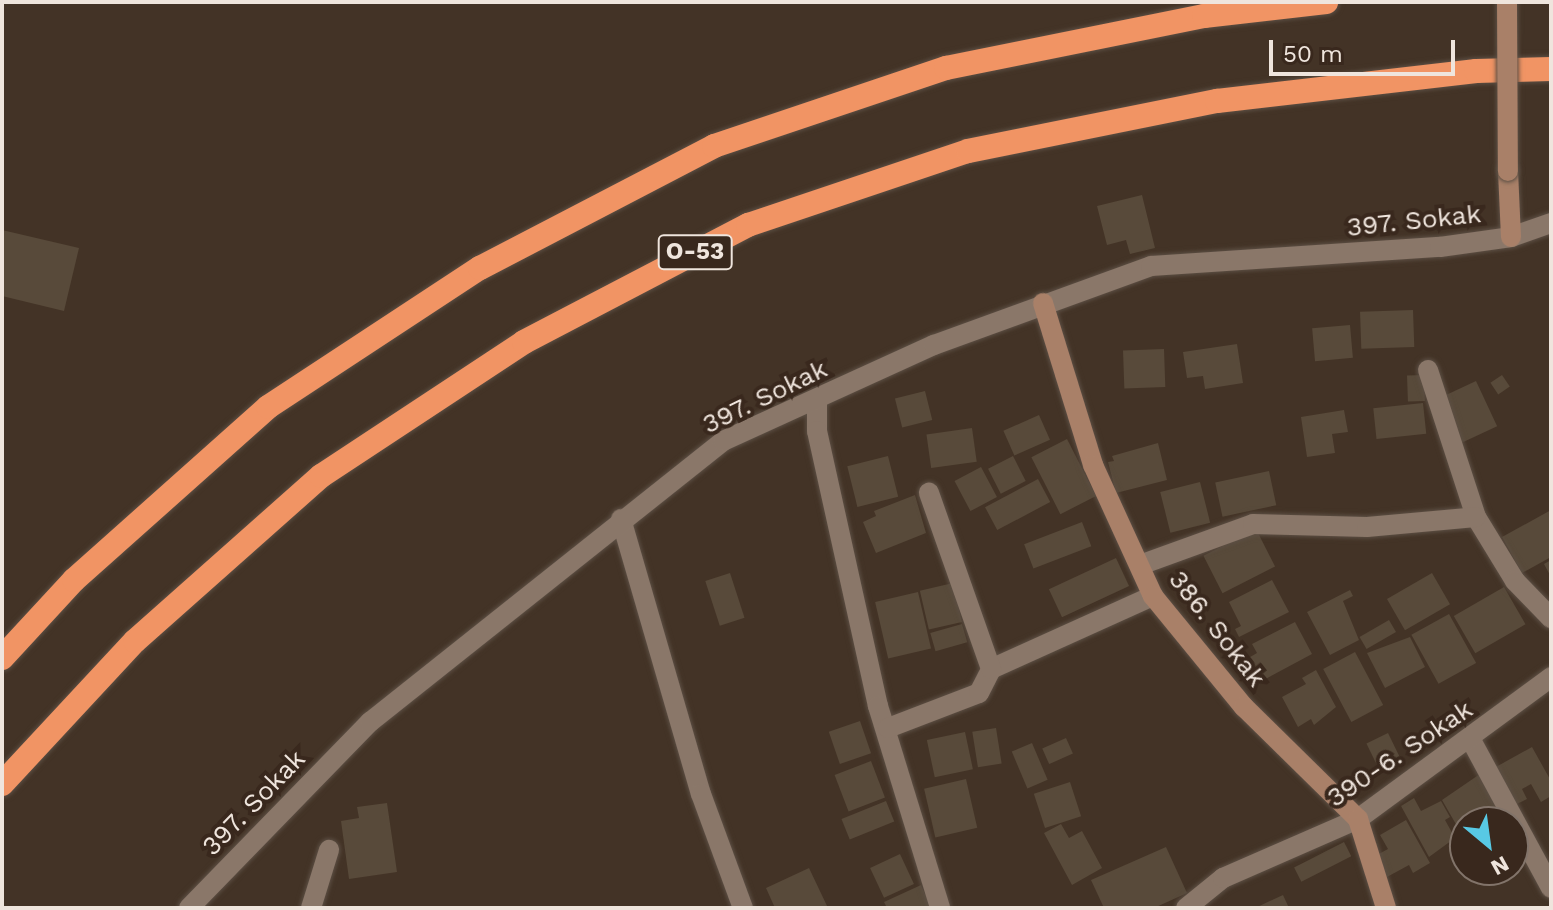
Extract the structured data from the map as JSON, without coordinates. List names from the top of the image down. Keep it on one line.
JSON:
{"streets":{"highway":["O-53"],"street":["397. Sokak","386. Sokak","390-6. Sokak"]},"crossings":[["397. Sokak","386. Sokak"],["386. Sokak","390-6. Sokak"]],"scale_bar":"50 m","north":"bottom right"}
